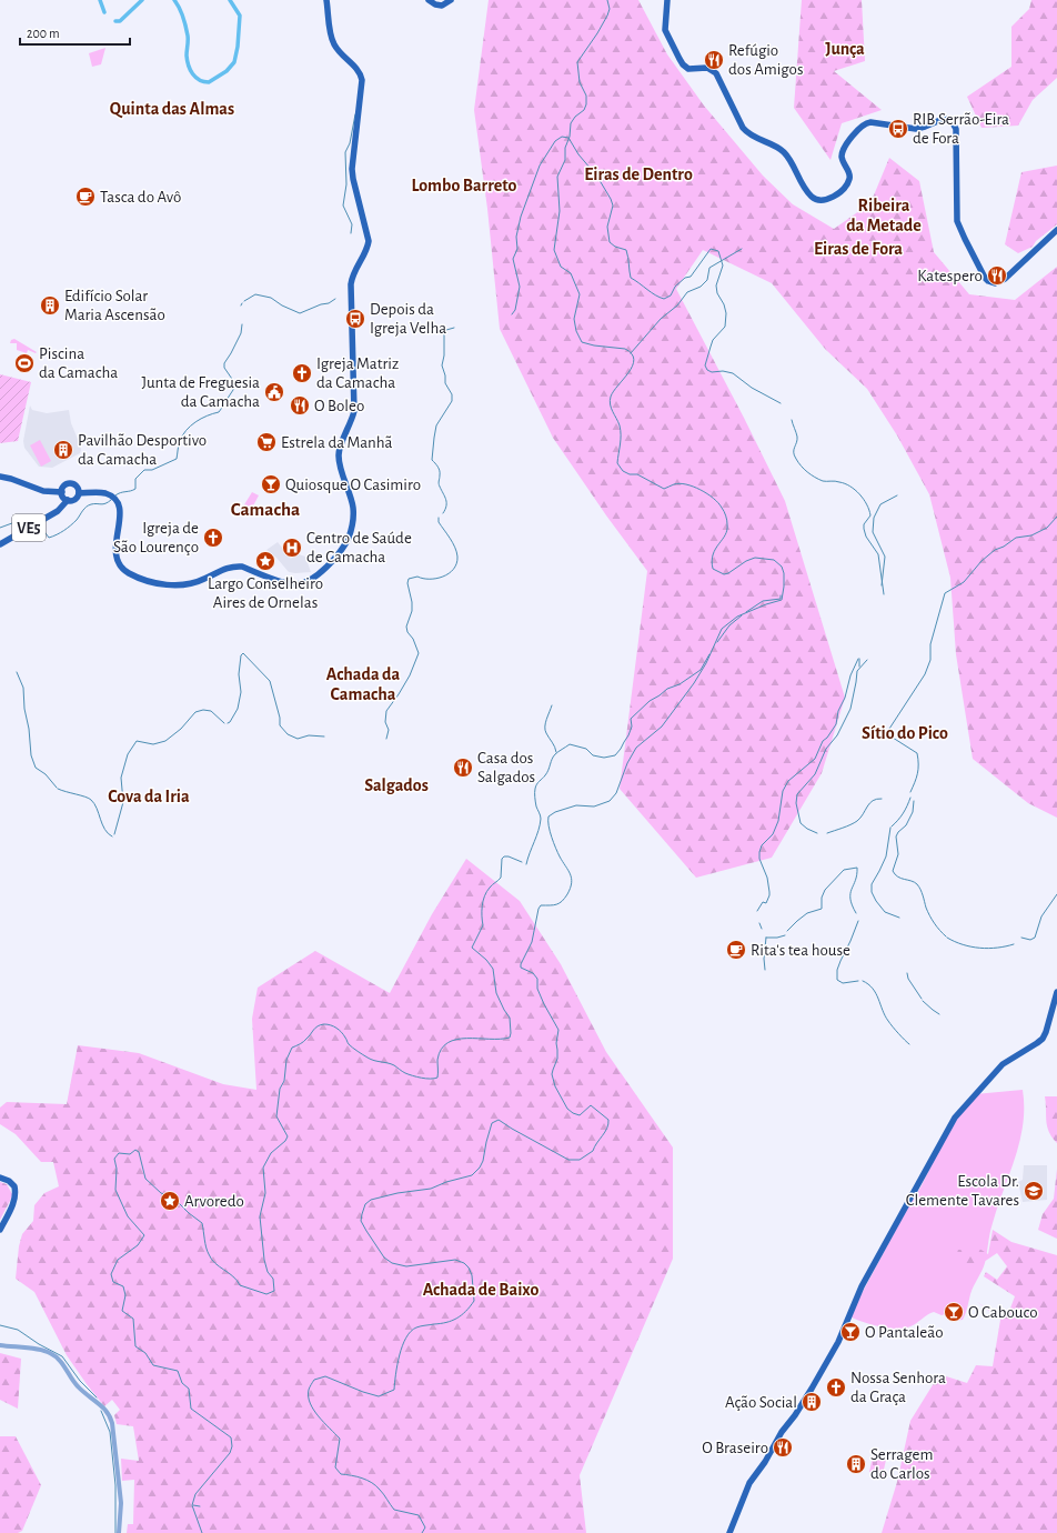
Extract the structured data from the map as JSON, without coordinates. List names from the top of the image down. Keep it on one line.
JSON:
{"streets":{"main road":["VE5"]},"districts":["Junça","Quinta das Almas","Eiras de Dentro","Lombo Barreto","Ribeira da Metade","Eiras de Fora","Camacha","Achada da Camacha","Sítio do Pico","Salgados","Cova da Iria","Achada de Baixo"],"places":{"restaurant":["Refúgio dos Amigos","Katespero","O Boleo","Casa dos Salgados","O Braseiro"],"bus stop":["RIB Serrão-Eira de Fora","Depois da Igreja Velha"],"cafe":["Tasca do Avô","Rita's tea house"],"building":["Edifício Solar Maria Ascensão","Pavilhão Desportivo da Camacha","Ação Social","Serragem do Carlos"],"sports":["Piscina da Camacha"],"church":["Igreja Matriz da Camacha","Igreja de São Lourenço","Nossa Senhora da Graça"],"public building":["Junta de Freguesia da Camacha"],"supermarket":["Estrela da Manhã"],"bar":["Quiosque O Casimiro","O Cabouco","O Pantaleão"],"hospital":["Centro de Saúde de Camacha"],"place":["Largo Conselheiro Aires de Ornelas","Arvoredo"],"school or university":["Escola Dr. Clemente Tavares"]},"scale_bar":"200 m"}
